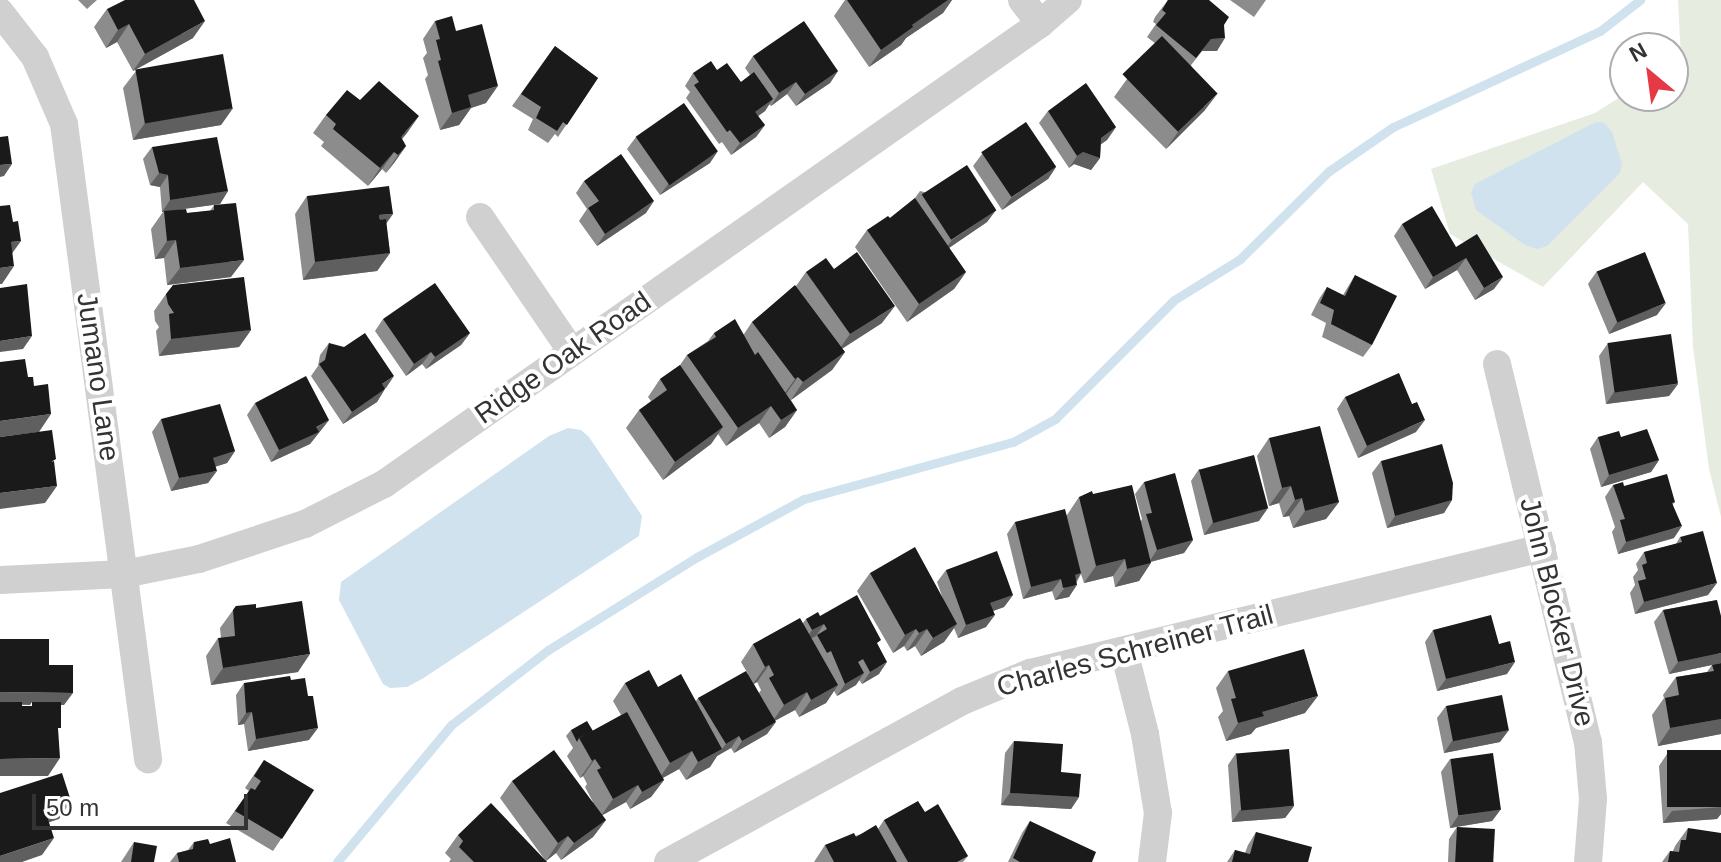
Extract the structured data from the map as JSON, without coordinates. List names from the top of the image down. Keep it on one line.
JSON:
{"streets":{"street":["Ridge Oak Road","Jumano Lane","John Blocker Drive","Charles Schreiner Trail"]},"crossings":[["Ridge Oak Road","Jumano Lane"],["John Blocker Drive","Charles Schreiner Trail"]],"scale_bar":"50 m","north":"top left"}
